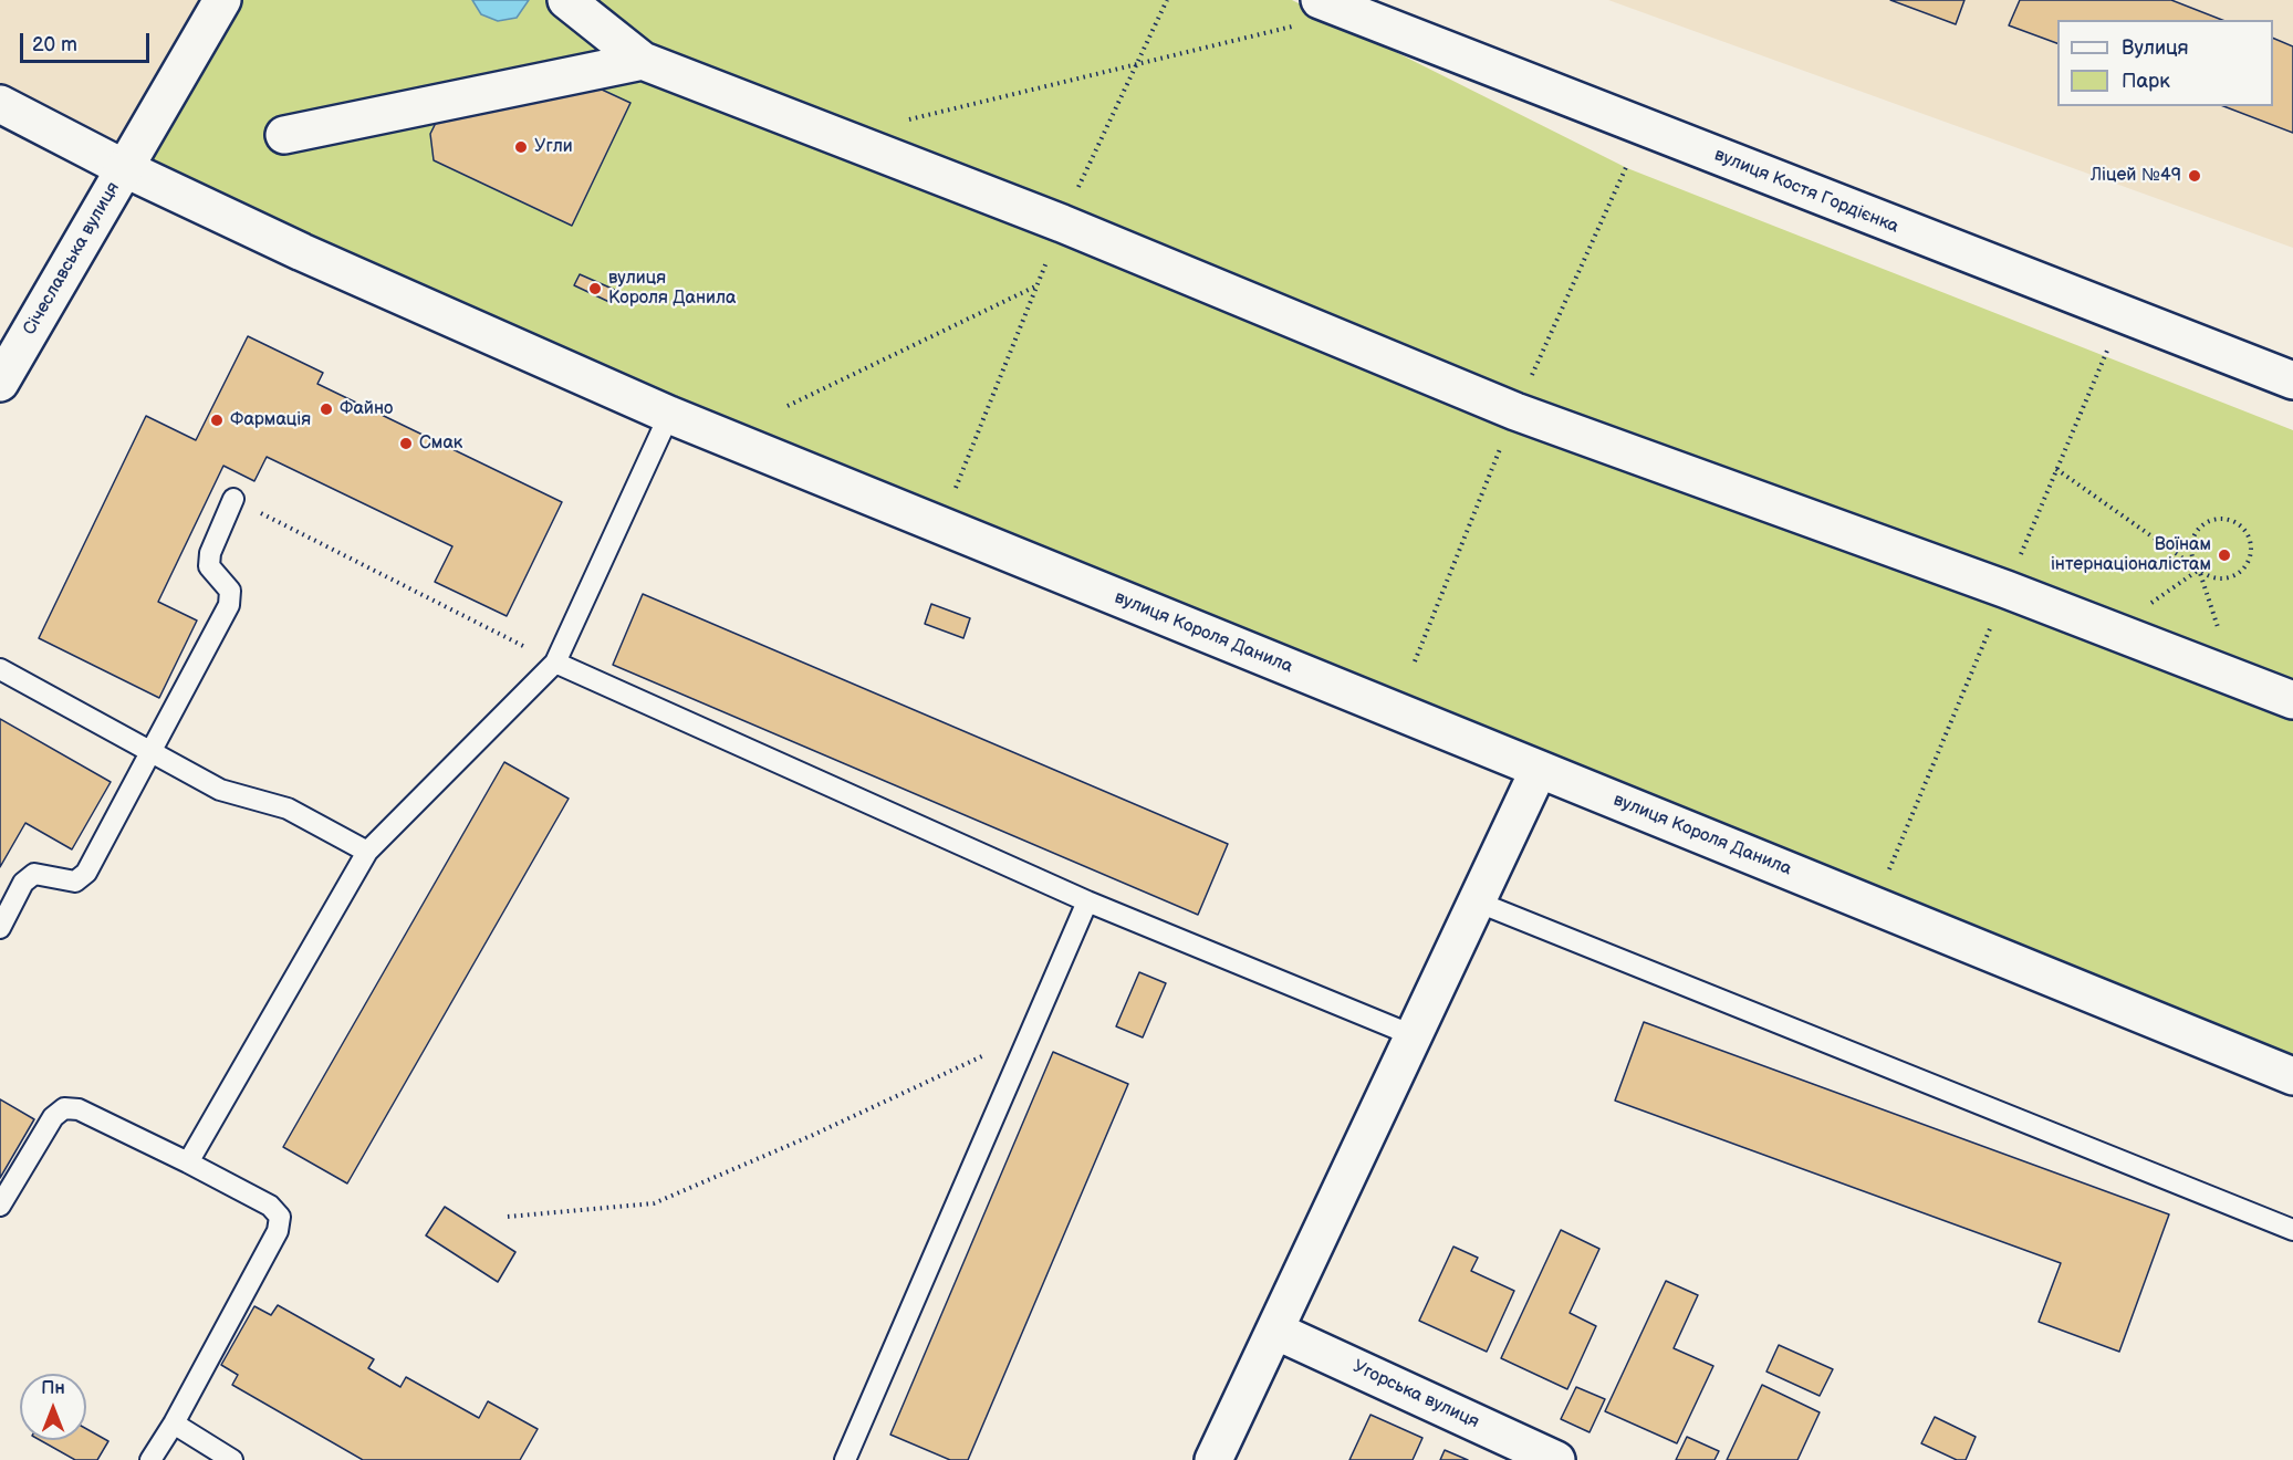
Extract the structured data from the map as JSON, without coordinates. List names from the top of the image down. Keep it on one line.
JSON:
{"streets":{"street":["вулиця Костя Гордієнка","Січеславська вулиця","вулиця Короля Данила","Угорська вулиця"]},"crossings":[["Січеславська вулиця","вулиця Короля Данила"]],"places":["Угли","Ліцей №49","вулиця Короля Данила","Файно","Фармація","Смак","Воїнам інтернаціоналістам"],"legend":["Вулиця","Парк"],"scale_bar":"20 m","north":"top"}
